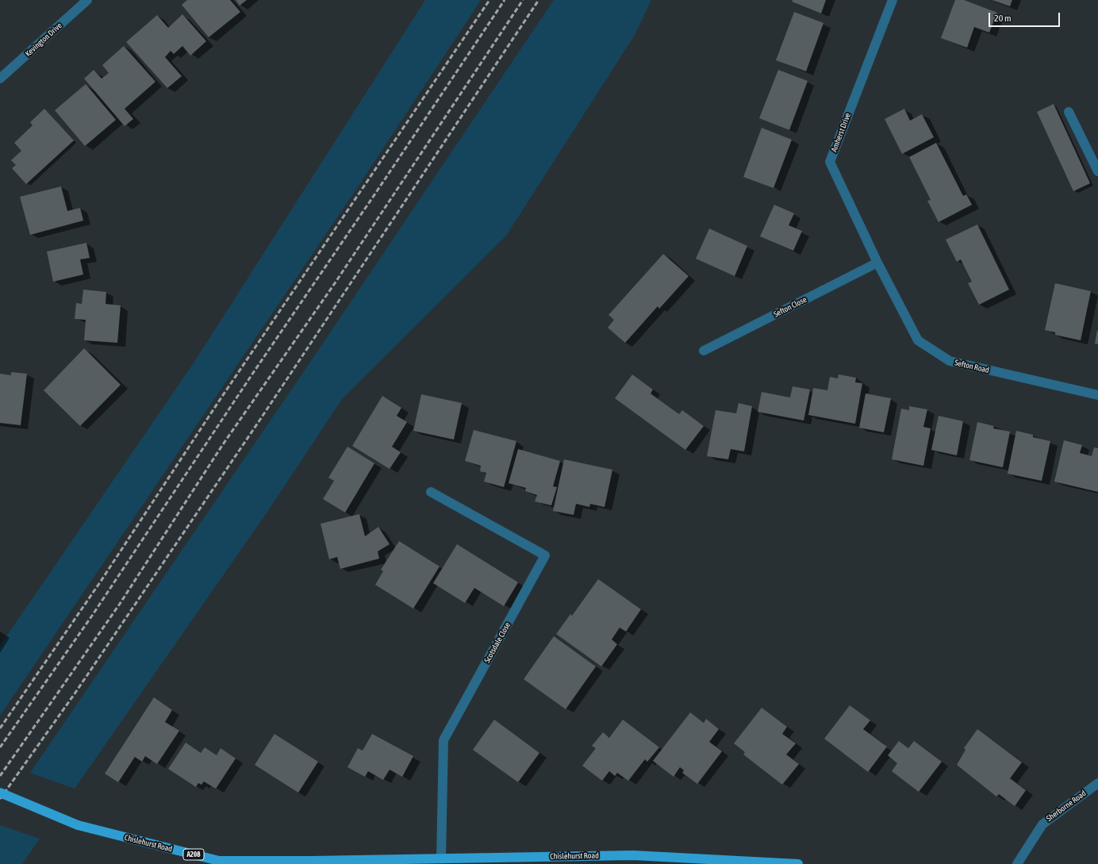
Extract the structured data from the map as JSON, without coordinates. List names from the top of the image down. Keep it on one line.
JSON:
{"streets":{"main road":["Chislehurst Road","A208"],"street":["Kevington Drive","Amherst Drive","Sefton Close","Sefton Road","Scotsdale Close","Sherborne Road"]},"crossings":[["Amherst Drive","Sefton Close"],["Amherst Drive","Sefton Road"],["Sefton Close","Sefton Road"],["Scotsdale Close","Chislehurst Road"]],"scale_bar":"20 m"}
